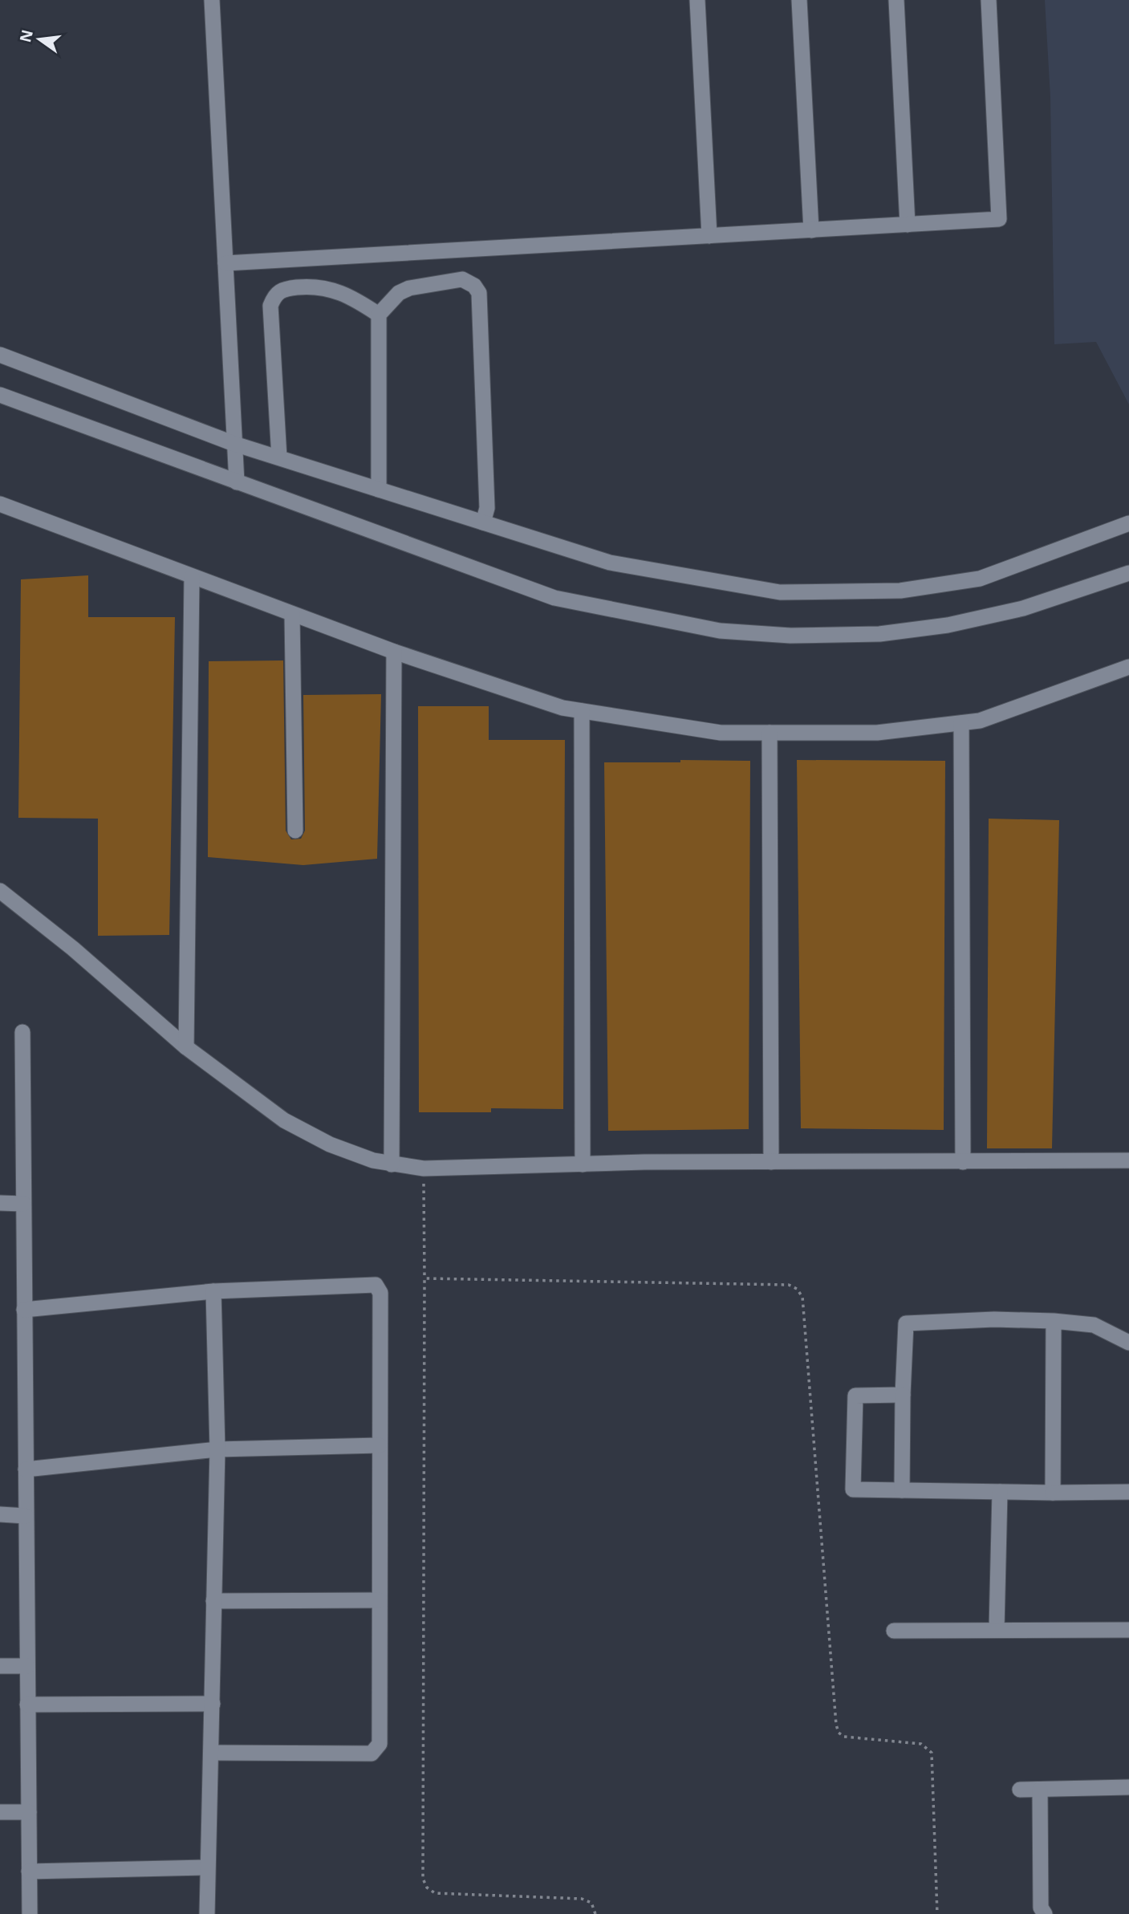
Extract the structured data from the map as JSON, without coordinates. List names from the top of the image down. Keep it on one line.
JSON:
{"north":"left"}
